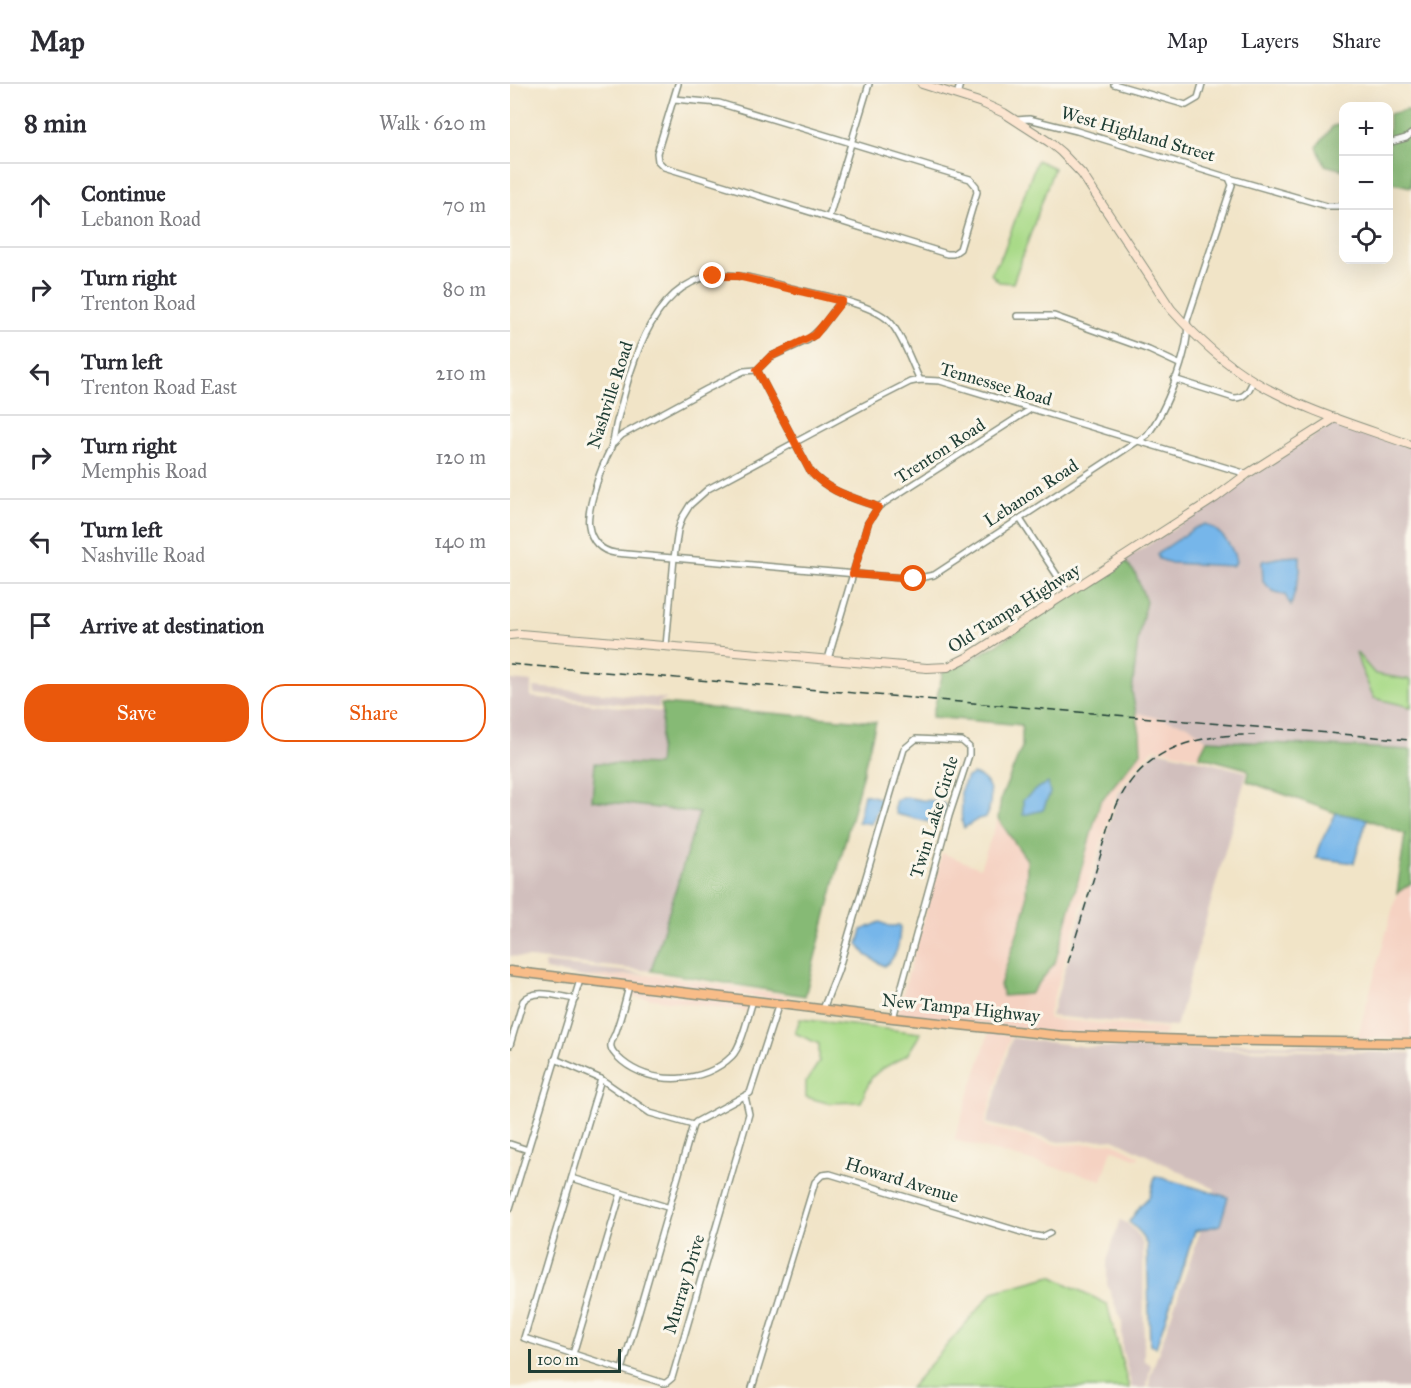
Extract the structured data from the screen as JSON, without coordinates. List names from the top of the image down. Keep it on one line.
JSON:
{"streets":{"main road":["West Highland Street","Old Tampa Highway","New Tampa Highway"],"street":["Tennessee Road","Nashville Road","Trenton Road","Lebanon Road","Twin Lake Circle","Howard Avenue","Murray Drive"]},"crossings":[["West Highland Street","Lebanon Road"],["Tennessee Road","Nashville Road"],["Tennessee Road","Trenton Road"],["Tennessee Road","Lebanon Road"],["Tennessee Road","Old Tampa Highway"],["Nashville Road","Lebanon Road"],["Twin Lake Circle","New Tampa Highway"]],"scale_bar":"100 m","page":{"header":"Map","nav":["Map","Layers","Share"],"heading":["8 min","Walk · 620 m"],"map_buttons":["+","−"],"list":[["Continue","Lebanon Road","70 m"],["Turn right","Trenton Road","80 m"],["Turn left","Trenton Road East","210 m"],["Turn right","Memphis Road","120 m"],["Turn left","Nashville Road","140 m"],"Arrive at destination"],"buttons":["Save","Share"],"scale":"100 m"}}
